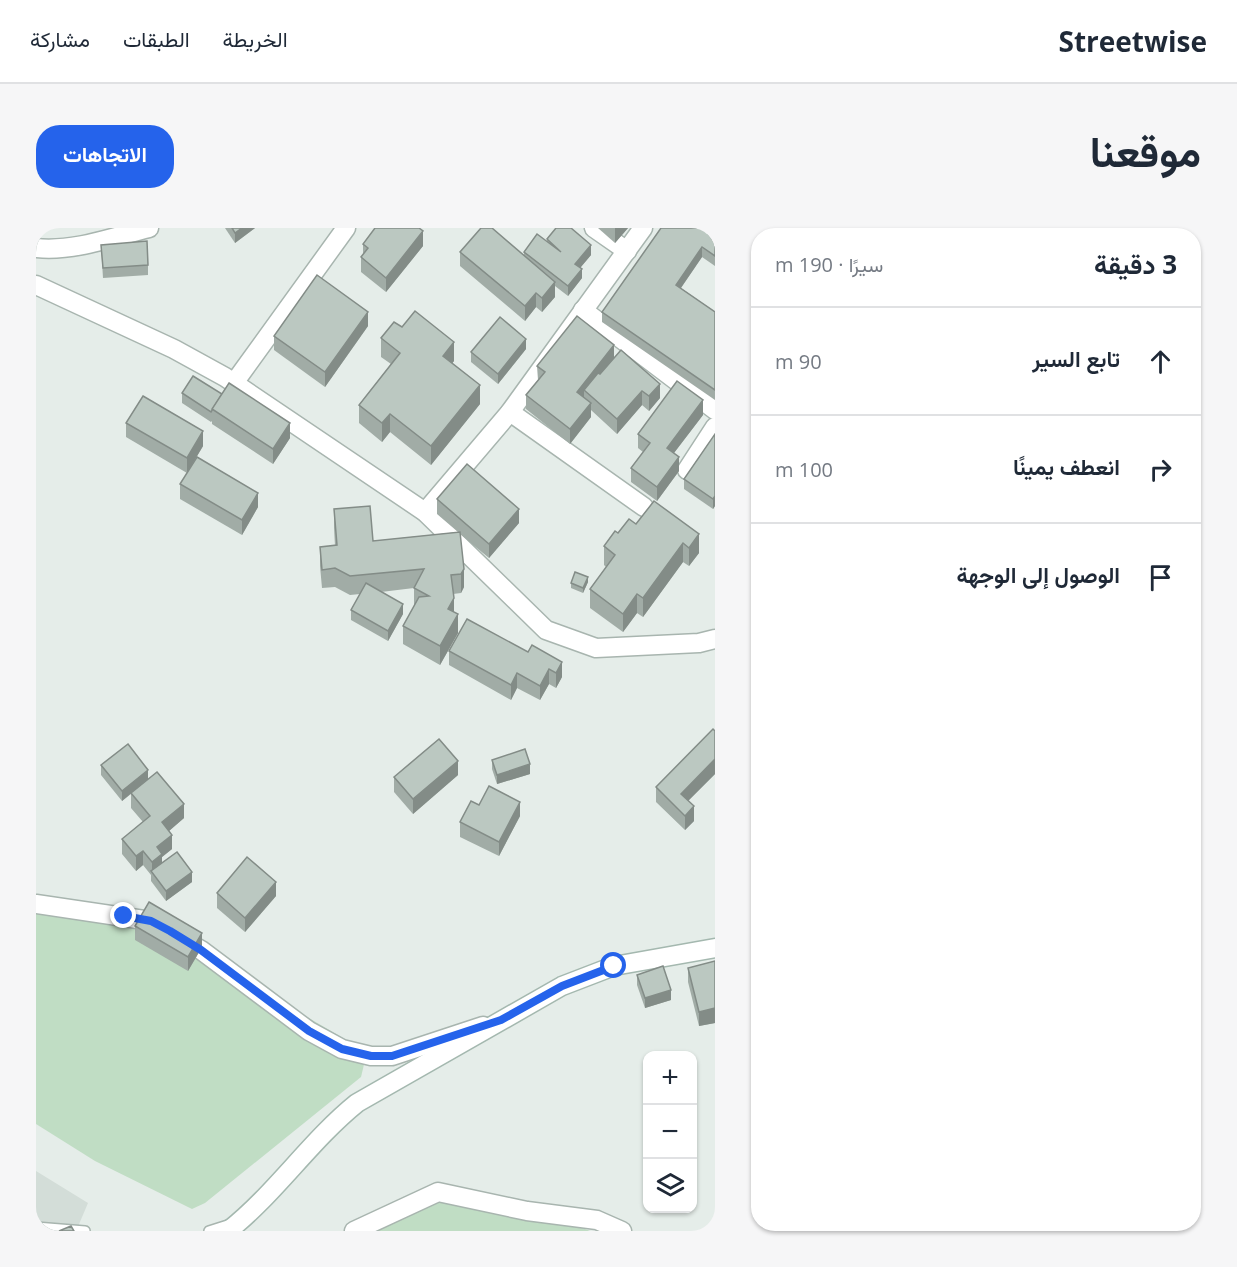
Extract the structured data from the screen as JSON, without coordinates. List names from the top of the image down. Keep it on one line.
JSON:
{"page":{"header":"Streetwise","nav":["الخريطة","الطبقات","مشاركة"],"title":"موقعنا","buttons":"الاتجاهات","heading":["3 دقيقة","سيرًا · 190 m"],"list":[["تابع السير","90 m"],["انعطف يمينًا","100 m"],"الوصول إلى الوجهة"],"map_buttons":["+","−"]}}
